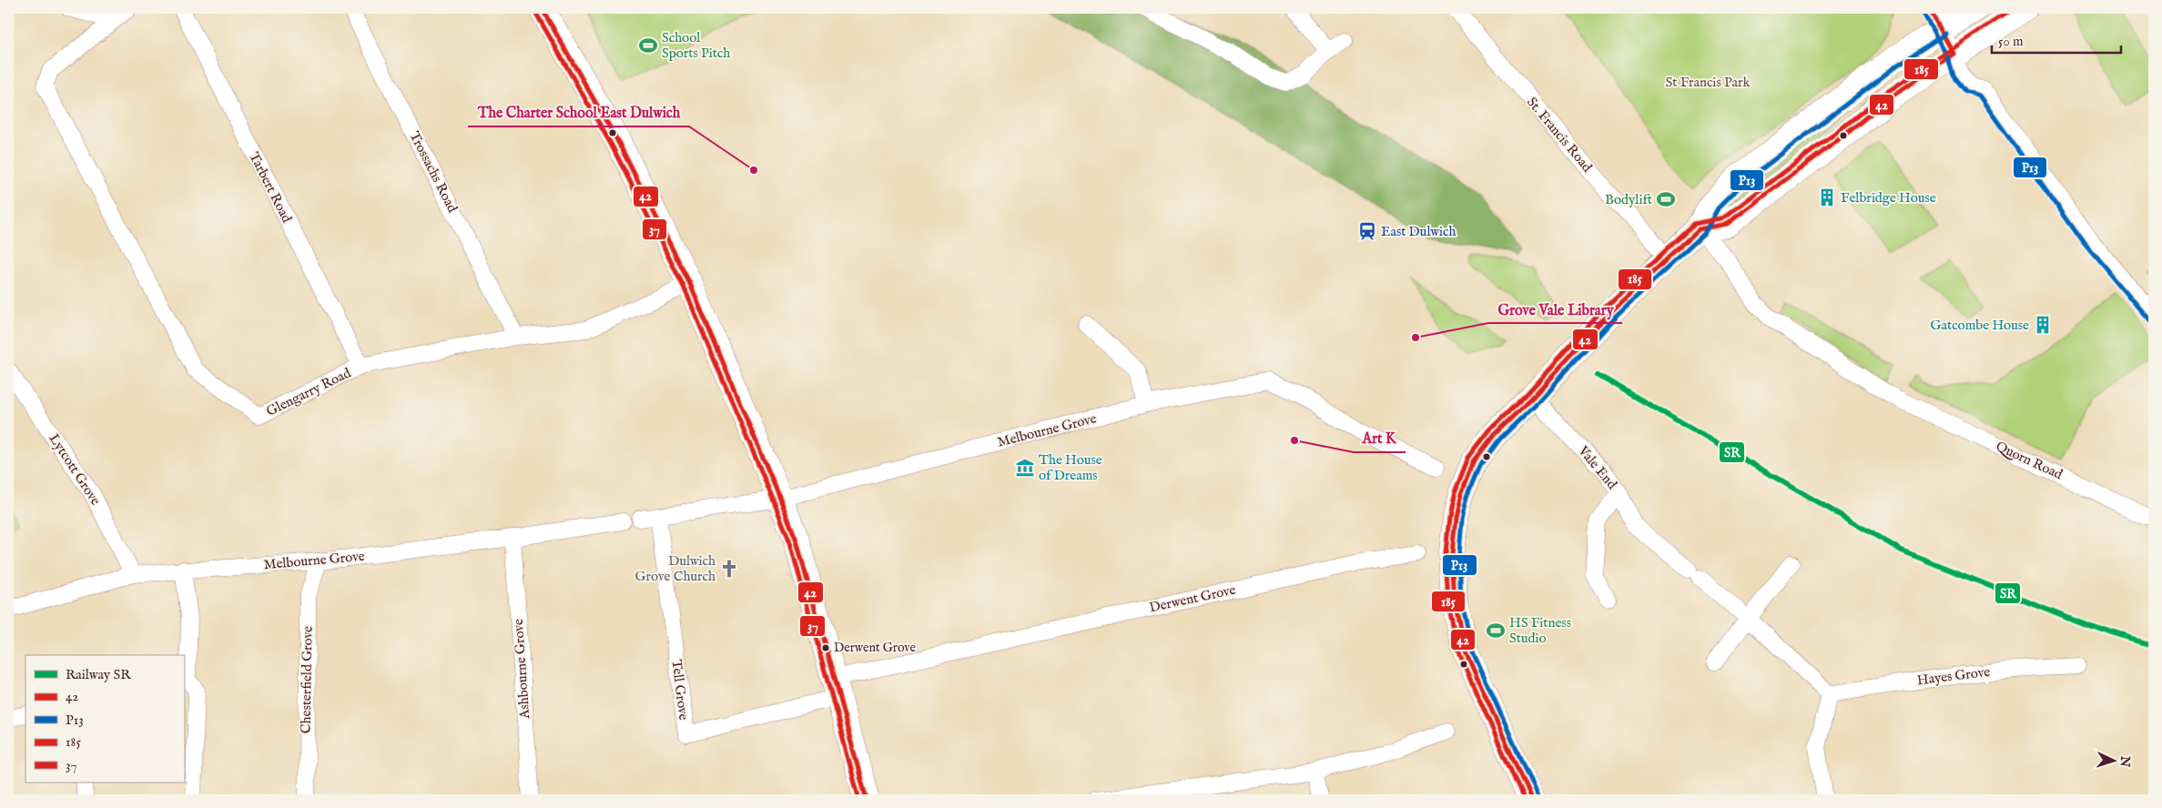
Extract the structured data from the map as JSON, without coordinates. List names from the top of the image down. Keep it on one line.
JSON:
{"streets":{"street":["St. Francis Road","Trossachs Road","Tarbert Road","Glengarry Road","Melbourne Grove","Quorn Road","Vale End","Lytcott Grove","Derwent Grove","Ashbourne Grove","Hayes Grove","Chesterfield Grove","Tell Grove"]},"crossings":[["Trossachs Road","Glengarry Road"],["Tarbert Road","Glengarry Road"],["Melbourne Grove","Lytcott Grove"],["Melbourne Grove","Ashbourne Grove"],["Melbourne Grove","Chesterfield Grove"],["Melbourne Grove","Tell Grove"],["Derwent Grove","Tell Grove"]],"parks":["St Francis Park"],"places":{"sports":["School Sports Pitch","Bodylift","HS Fitness Studio"],"other":["The Charter School East Dulwich","Grove Vale Library","Art K","Derwent Grove"],"building":["Felbridge House","Gatcombe House"],"station":["East Dulwich"],"museum":["The House of Dreams"],"church":["Dulwich Grove Church"]},"lines":["transit line 42","transit line 185","transit line P13","transit line 37","rail line SR"],"legend":["Railway SR","42","P13","185","37"],"scale_bar":"50 m","north":"right"}
